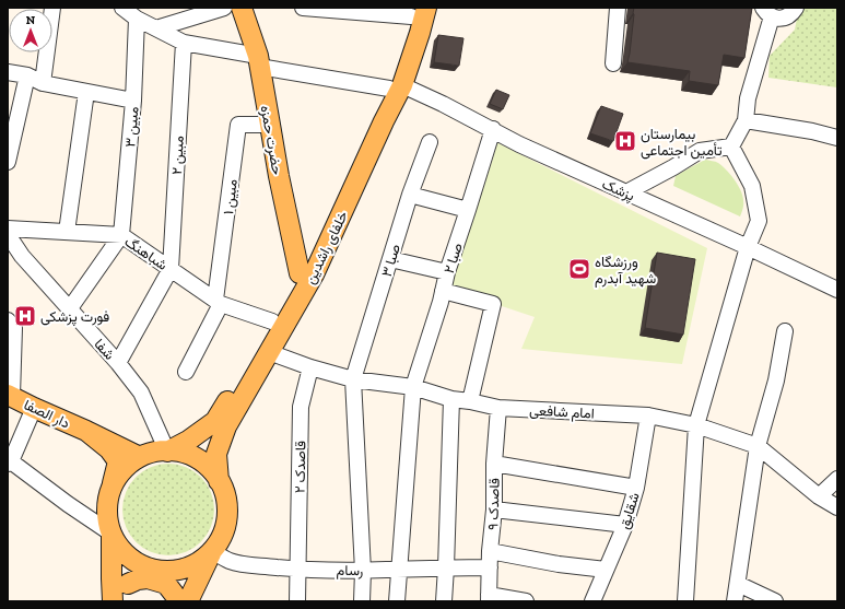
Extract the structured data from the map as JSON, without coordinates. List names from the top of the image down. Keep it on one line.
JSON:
{"streets":{"main road":["حضرت حمزه","خلفای راشدین","دار الصفا"],"street":["مبین ۳","مبین ۲","پزشک","مبین ۱","شباهنگ","صبا ۲","صبا ۳","شفا","امام شافعی","قاصدک ۲","قاصدک ۹","شقایق","رسام"]},"crossings":[["مبین ۳","پزشک"],["مبین ۳","شباهنگ"],["حضرت حمزه","پزشک"],["حضرت حمزه","مبین ۱"],["حضرت حمزه","خلفای راشدین"],["مبین ۲","پزشک"],["مبین ۲","شباهنگ"],["پزشک","خلفای راشدین"],["پزشک","صبا ۲"],["مبین ۱","شباهنگ"],["خلفای راشدین","شباهنگ"],["خلفای راشدین","شفا"],["خلفای راشدین","امام شافعی"],["خلفای راشدین","رسام"],["صبا ۲","امام شافعی"],["صبا ۲","رسام"],["صبا ۳","امام شافعی"],["شفا","رسام"],["امام شافعی","قاصدک ۲"],["امام شافعی","قاصدک ۹"],["امام شافعی","شقایق"],["قاصدک ۲","رسام"],["قاصدک ۹","رسام"]],"places":{"hospital":["بیمارستان تأمین اجتماعی","فورت پزشکی"],"sports":["ورزشگاه شهید آبدرم"]},"north":"top"}
